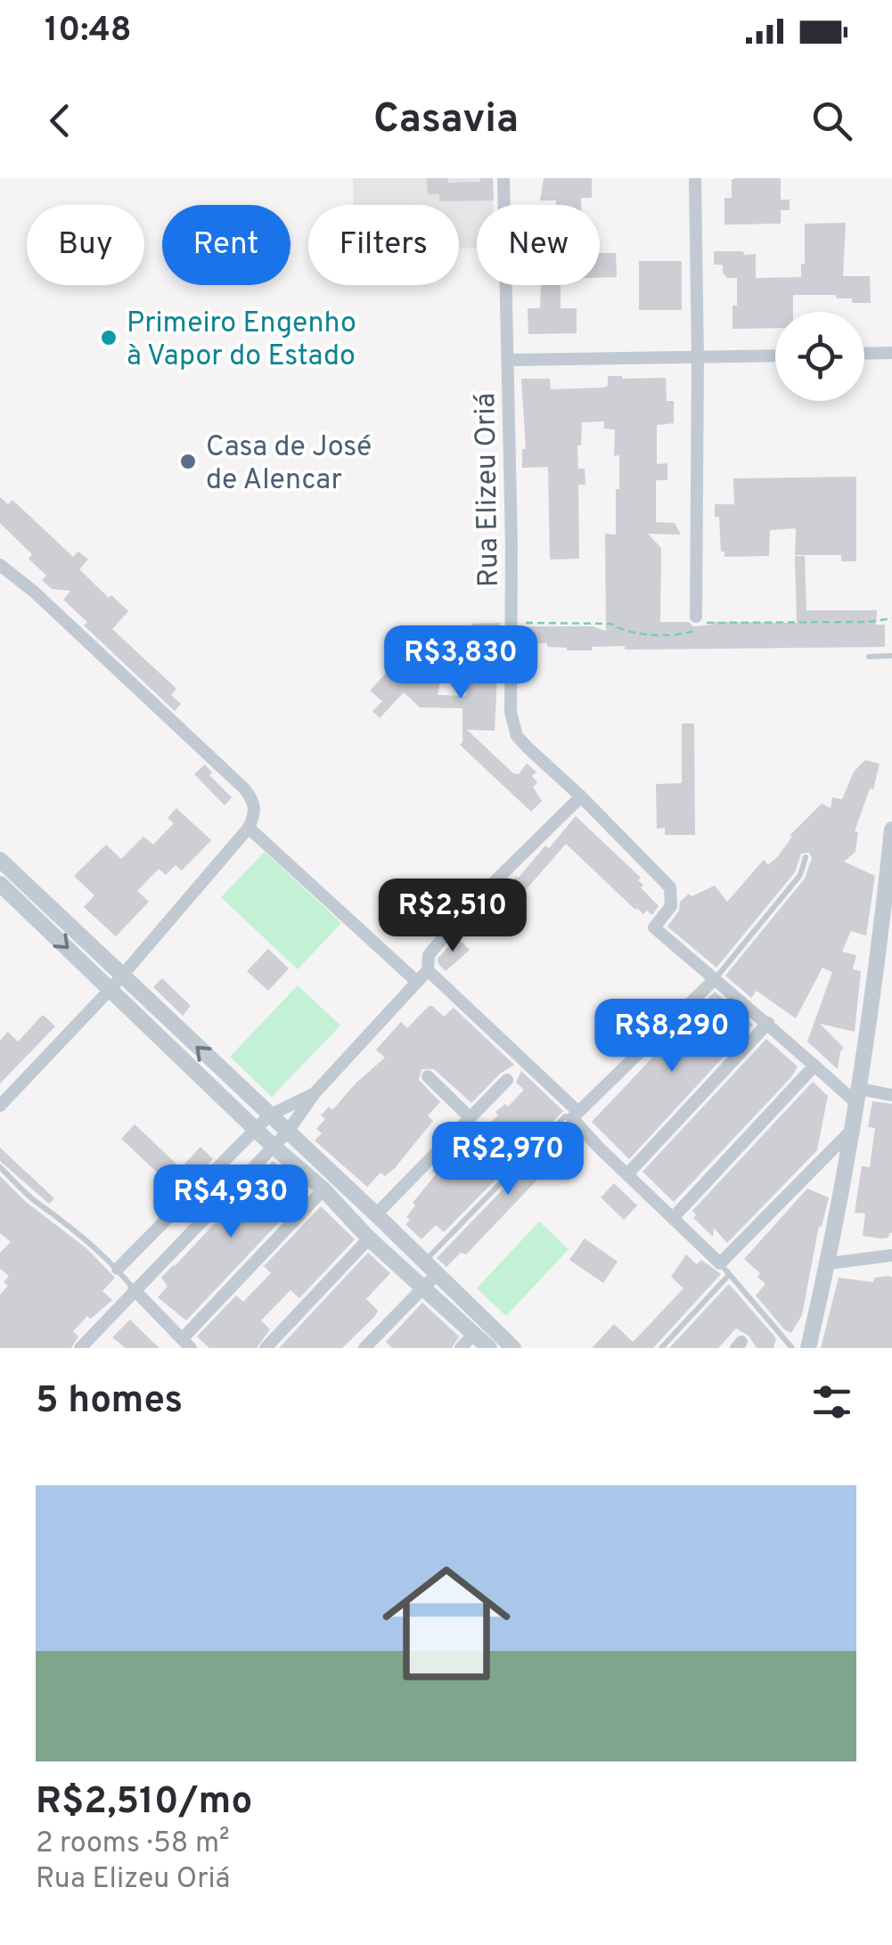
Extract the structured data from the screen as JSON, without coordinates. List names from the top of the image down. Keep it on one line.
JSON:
{"streets":{"street":["Rua Elizeu Oriá"]},"places":["Primeiro Engenho à Vapor do Estado","Casa de José de Alencar"],"page":{"status":"10:48","header":"Casavia","chip":["Buy","Rent","Filters","New"],"price":["R$3,830","R$2,510","R$8,290","R$2,970","R$4,930"],"heading":"5 homes","list":[{"name":"R$2,510/mo","note":"2 rooms · 58 m² · Rua Elizeu Oriá"}]}}
